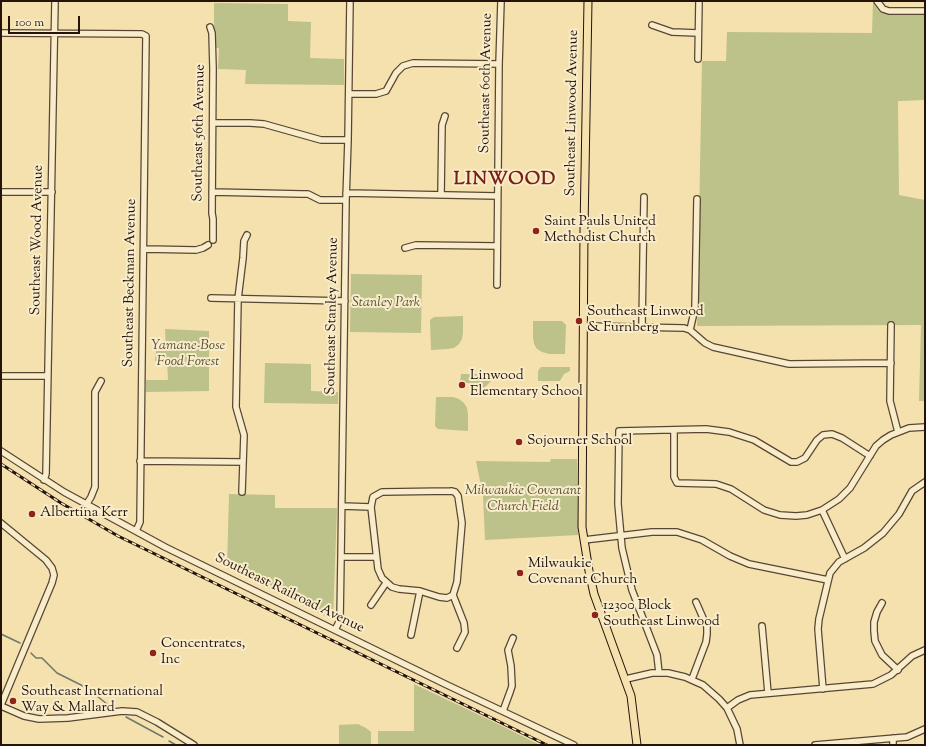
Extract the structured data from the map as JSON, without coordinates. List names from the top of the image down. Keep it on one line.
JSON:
{"streets":{"main road":["Southeast Linwood Avenue"],"street":["Southeast 60th Avenue","Southeast 56th Avenue","Southeast Wood Avenue","Southeast Beckman Avenue","Southeast Stanley Avenue","Southeast Railroad Avenue"]},"crossings":[["Southeast Wood Avenue","Southeast Beckman Avenue"],["Southeast Wood Avenue","Southeast Railroad Avenue"],["Southeast Beckman Avenue","Southeast Railroad Avenue"],["Southeast Stanley Avenue","Southeast Railroad Avenue"]],"districts":["LINWOOD"],"parks":["Stanley Park","Yamane-Bose Food Forest","Milwaukie Covenant Church Field"],"places":["Saint Pauls United Methodist Church","Southeast Linwood & Furnberg","Linwood Elementary School","Sojourner School","Albertina Kerr","Milwaukie Covenant Church","12300 Block Southeast Linwood","Concentrates, Inc","Southeast International Way & Mallard"],"scale_bar":"100 m"}
